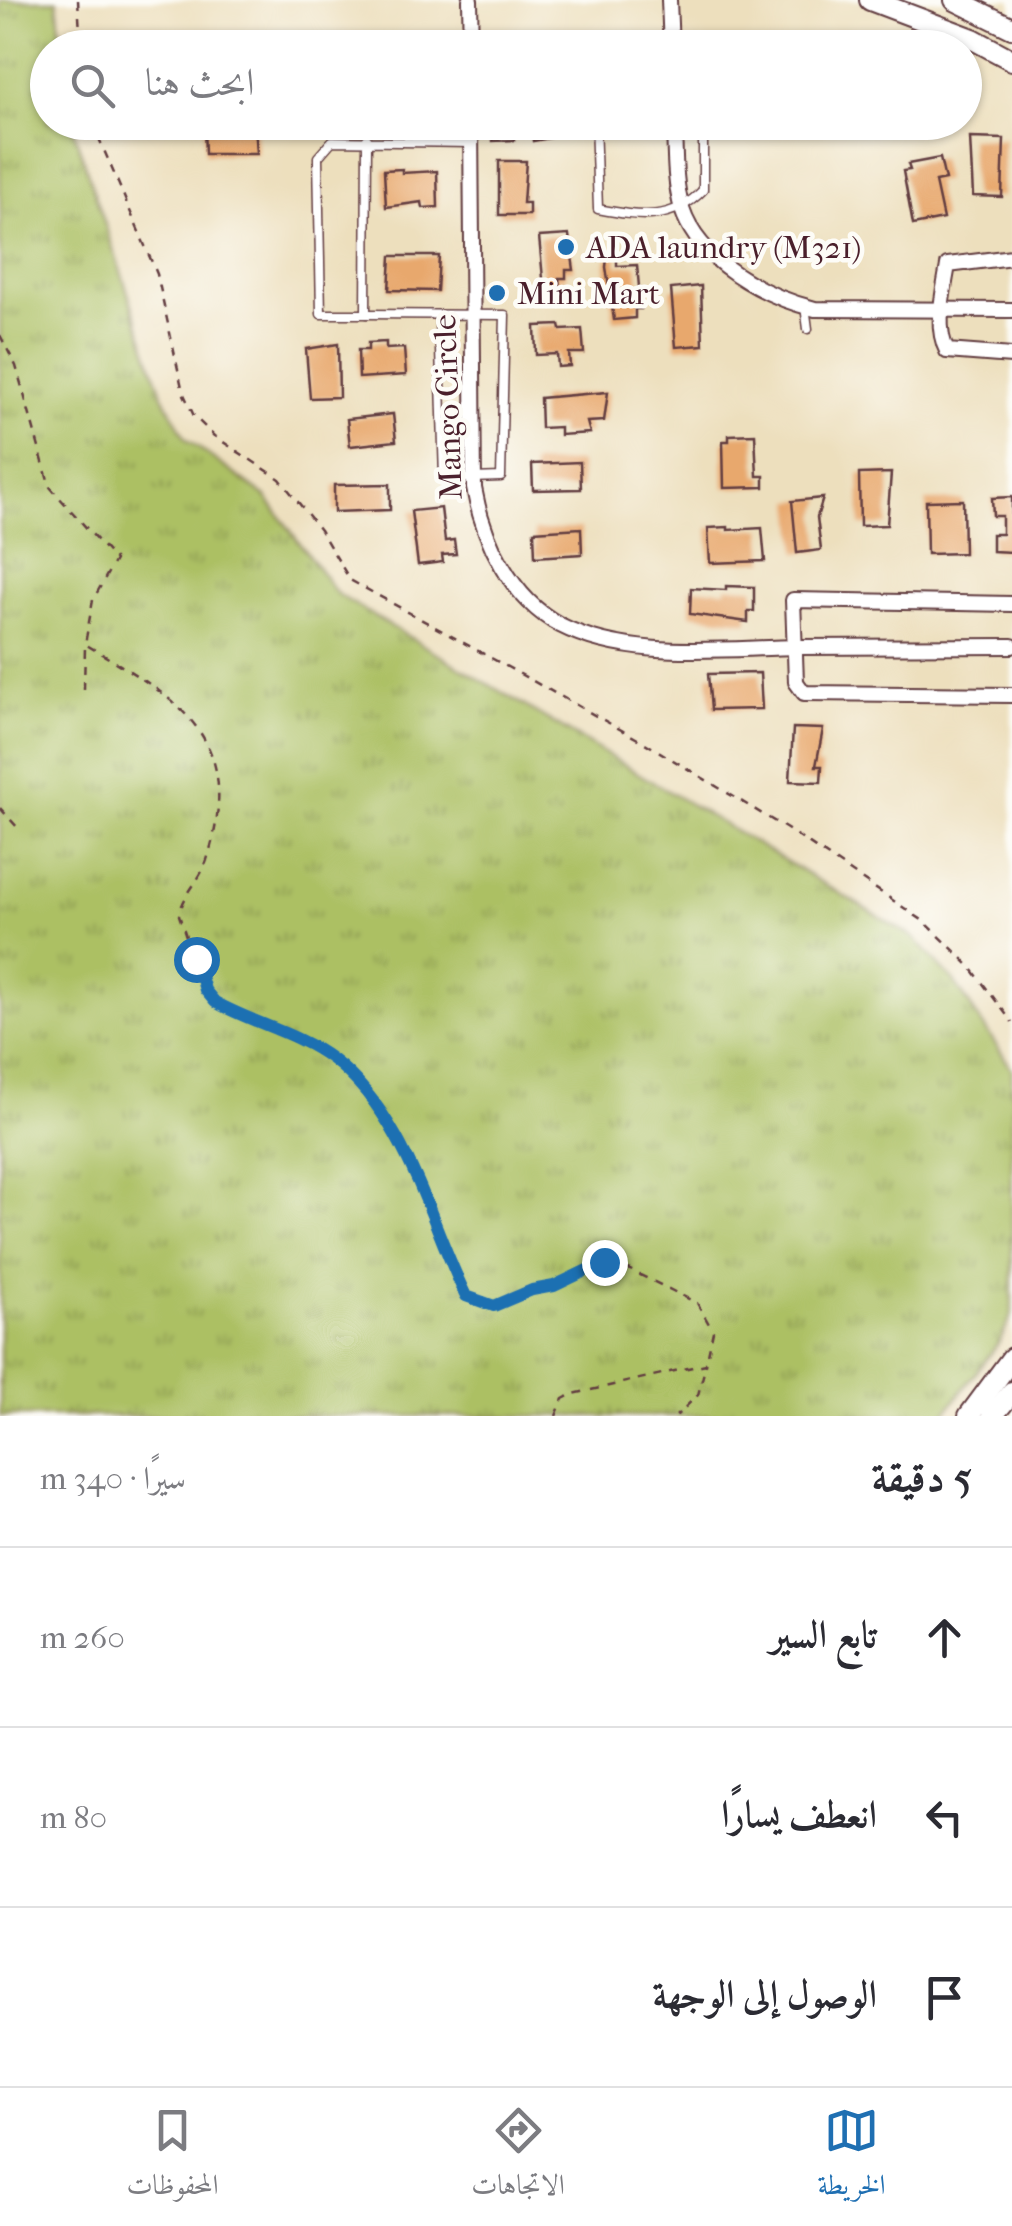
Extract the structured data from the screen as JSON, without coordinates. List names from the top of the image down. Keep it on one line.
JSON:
{"streets":{"street":["Mango Circle"]},"places":["ADA laundry (M321)","Mini Mart"],"page":{"search":"ابحث هنا","heading":["5 دقيقة","سيرًا · 340 m"],"list":[["تابع السير","260 m"],["انعطف يسارًا","80 m"],"الوصول إلى الوجهة"],"nav":["الخريطة","الاتجاهات","المحفوظات"]}}
